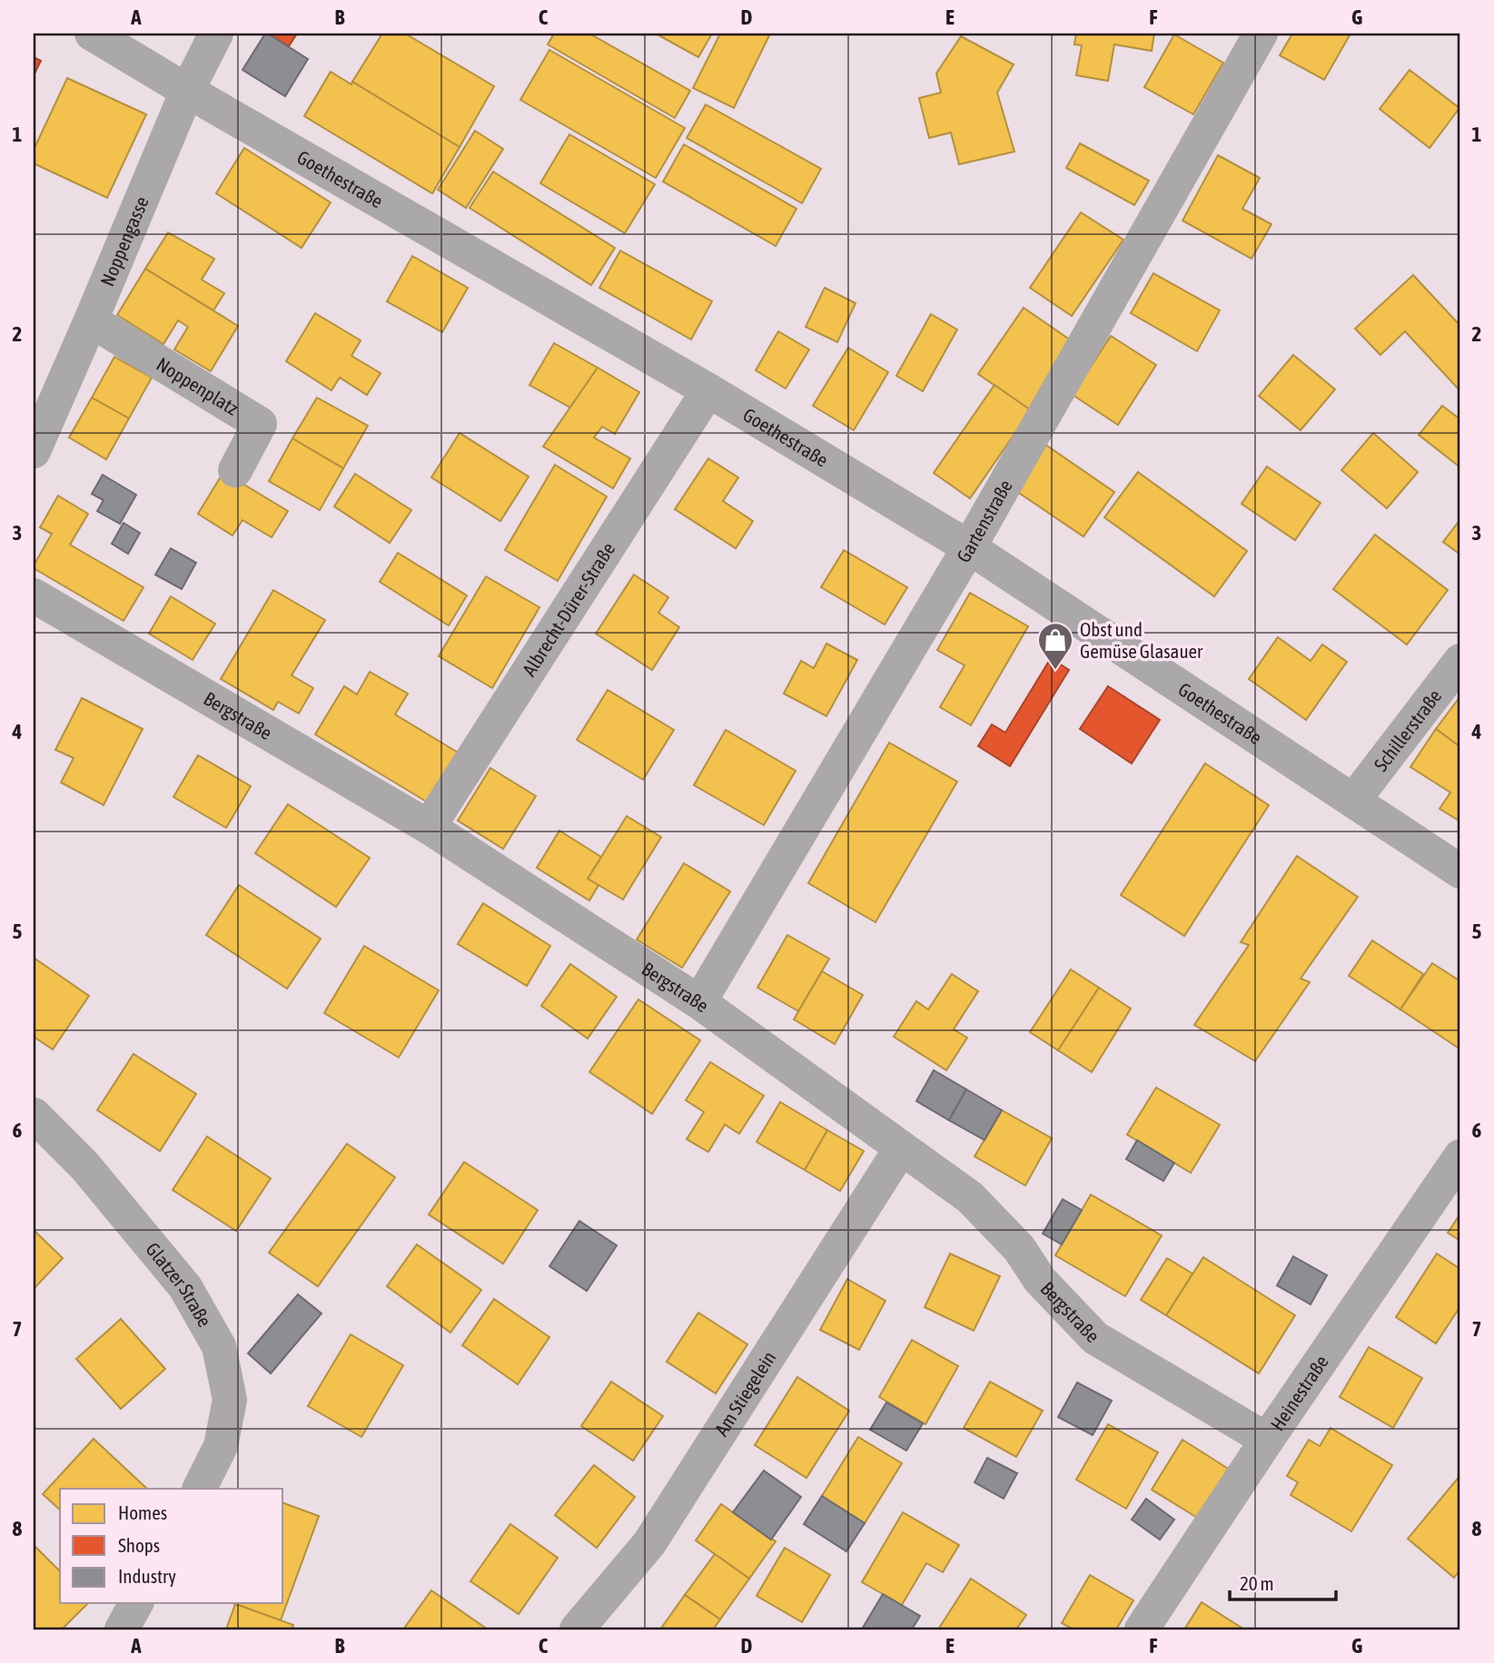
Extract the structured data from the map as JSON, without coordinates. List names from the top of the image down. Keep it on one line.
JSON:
{"streets":{"street":["Goethestraße","Noppengasse","Noppenplatz","Gartenstraße","Albrecht-Dürer-Straße","Bergstraße","Schillerstraße","Glatzer Straße","Heinestraße","Am Stiegelein"]},"crossings":[["Goethestraße","Noppengasse"],["Goethestraße","Gartenstraße"],["Goethestraße","Albrecht-Dürer-Straße"],["Goethestraße","Schillerstraße"],["Noppengasse","Noppenplatz"],["Gartenstraße","Bergstraße"],["Albrecht-Dürer-Straße","Bergstraße"],["Bergstraße","Heinestraße"],["Bergstraße","Am Stiegelein"]],"places":{"shop":["Obst und Gemüse Glasauer"]},"legend":["Homes","Shops","Industry"],"scale_bar":"20 m","grid":{"columns":["A","B","C","D","E","F","G"],"rows":["1","2","3","4","5","6","7","8"]}}
